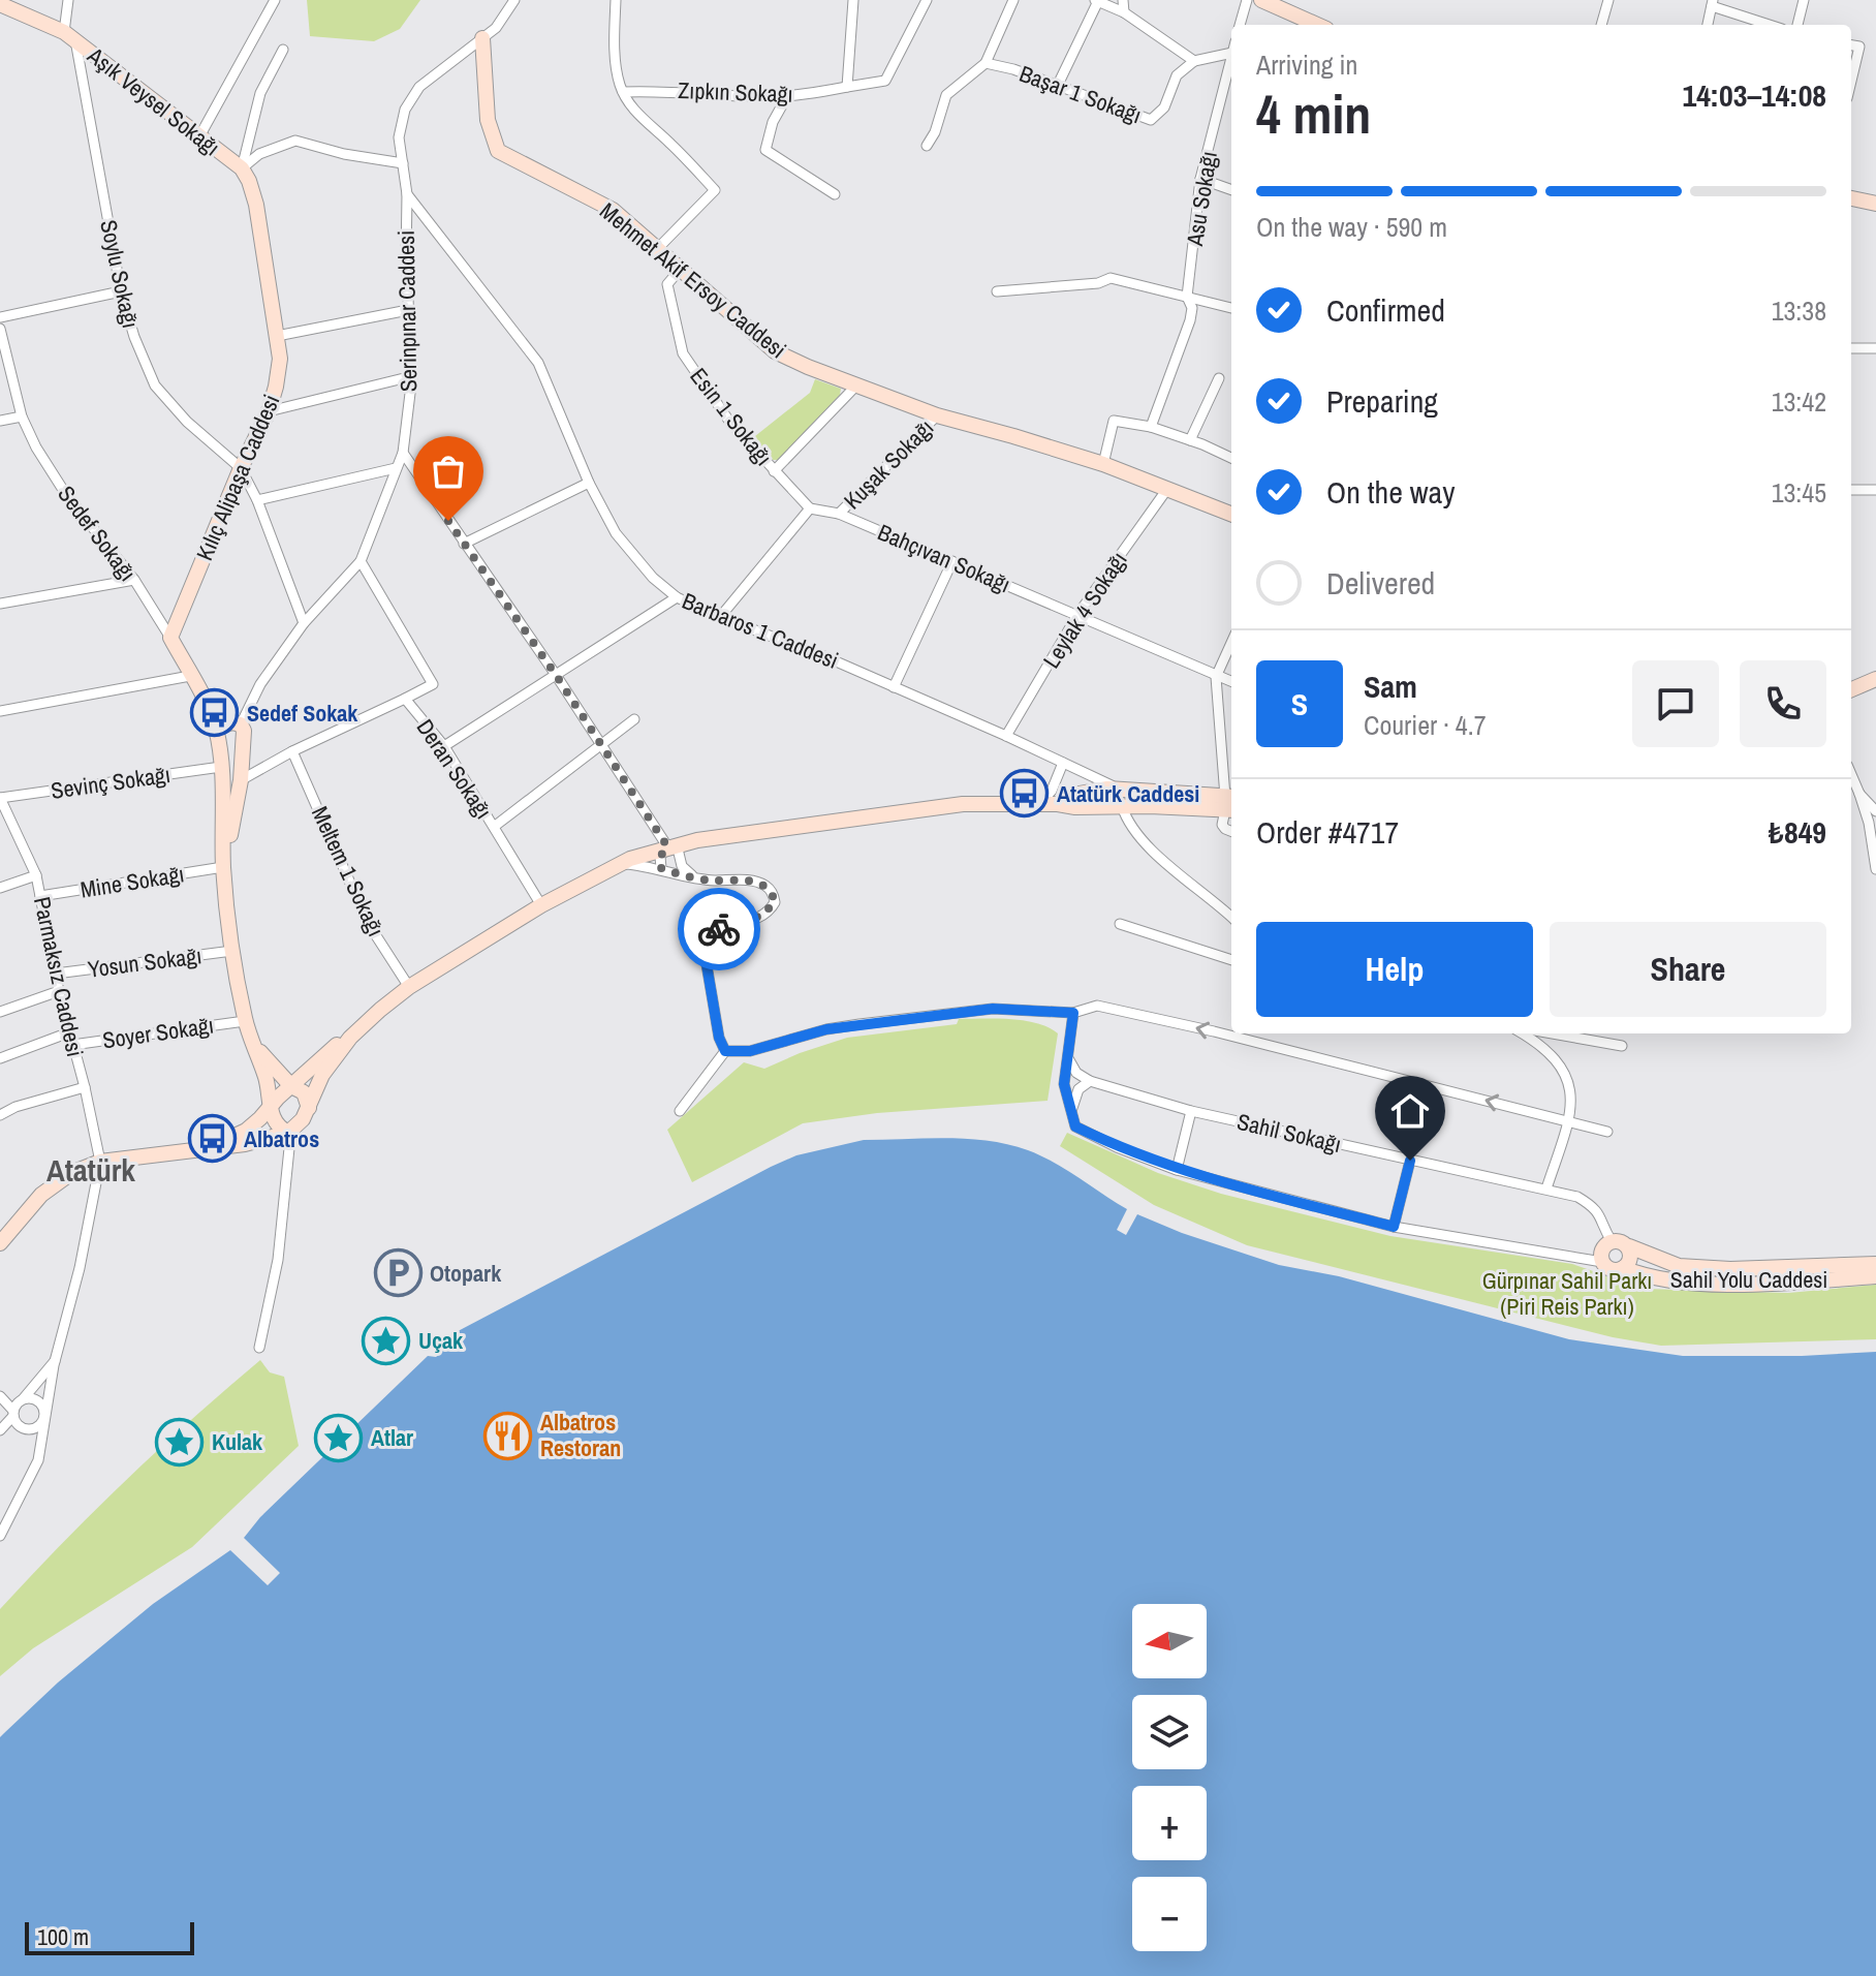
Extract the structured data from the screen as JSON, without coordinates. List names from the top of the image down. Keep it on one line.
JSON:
{"streets":{"street":["Zıpkın Sokağı","Başar 1 Sokağı","Aşık Veysel Sokağı","Asu Sokağı","Soylu Sokağı","Mehmet Akif Ersoy Caddesi","Serinpınar Caddesi","Esin 1 Sokağı","Kuşak Sokağı","Kılıç Alipaşa Caddesi","Sedef Sokağı","Bahçıvan Sokağı","Leylak 4 Sokağı","Barbaros 1 Caddesi","Deran Sokağı","Sevinç Sokağı","Meltem 1 Sokağı","Mine Sokağı","Yosun Sokağı","Parmaksız Caddesi","Soyer Sokağı","Sahil Sokağı","Sahil Yolu Caddesi"]},"crossings":[["Aşık Veysel Sokağı","Soylu Sokağı"],["Aşık Veysel Sokağı","Serinpınar Caddesi"],["Aşık Veysel Sokağı","Kılıç Alipaşa Caddesi"],["Soylu Sokağı","Kılıç Alipaşa Caddesi"],["Mehmet Akif Ersoy Caddesi","Serinpınar Caddesi"],["Mehmet Akif Ersoy Caddesi","Esin 1 Sokağı"],["Mehmet Akif Ersoy Caddesi","Kuşak Sokağı"],["Mehmet Akif Ersoy Caddesi","Leylak 4 Sokağı"],["Serinpınar Caddesi","Sedef Sokağı"],["Serinpınar Caddesi","Barbaros 1 Caddesi"],["Serinpınar Caddesi","Deran Sokağı"],["Esin 1 Sokağı","Bahçıvan Sokağı"],["Kuşak Sokağı","Bahçıvan Sokağı"],["Kılıç Alipaşa Caddesi","Sedef Sokağı"],["Bahçıvan Sokağı","Leylak 4 Sokağı"],["Leylak 4 Sokağı","Barbaros 1 Caddesi"],["Sevinç Sokağı","Parmaksız Caddesi"],["Mine Sokağı","Parmaksız Caddesi"],["Yosun Sokağı","Parmaksız Caddesi"],["Parmaksız Caddesi","Soyer Sokağı"],["Sahil Sokağı","Sahil Yolu Caddesi"]],"districts":["Atatürk"],"parks":["Gürpınar Sahil Parkı (Piri Reis Parkı)"],"places":{"bus stop":["Sedef Sokak","Atatürk Caddesi","Albatros"],"parking":["Otopark"],"place":["Uçak","Atlar","Kulak"],"restaurant":["Albatros Restoran"]},"scale_bar":"100 m","north":"left","page":{"heading":["4 min","Arriving in","14:03–14:08"],"panel":["Sam","Courier · 4.7","Order #4717","₺849"],"bar":"On the way · 590 m","list":[["Confirmed","13:38"],["Preparing","13:42"],["On the way","13:45"],"Delivered"],"round":"S","buttons":["Help","Share"],"map_buttons":["+","−"],"scale":"100 m"}}
